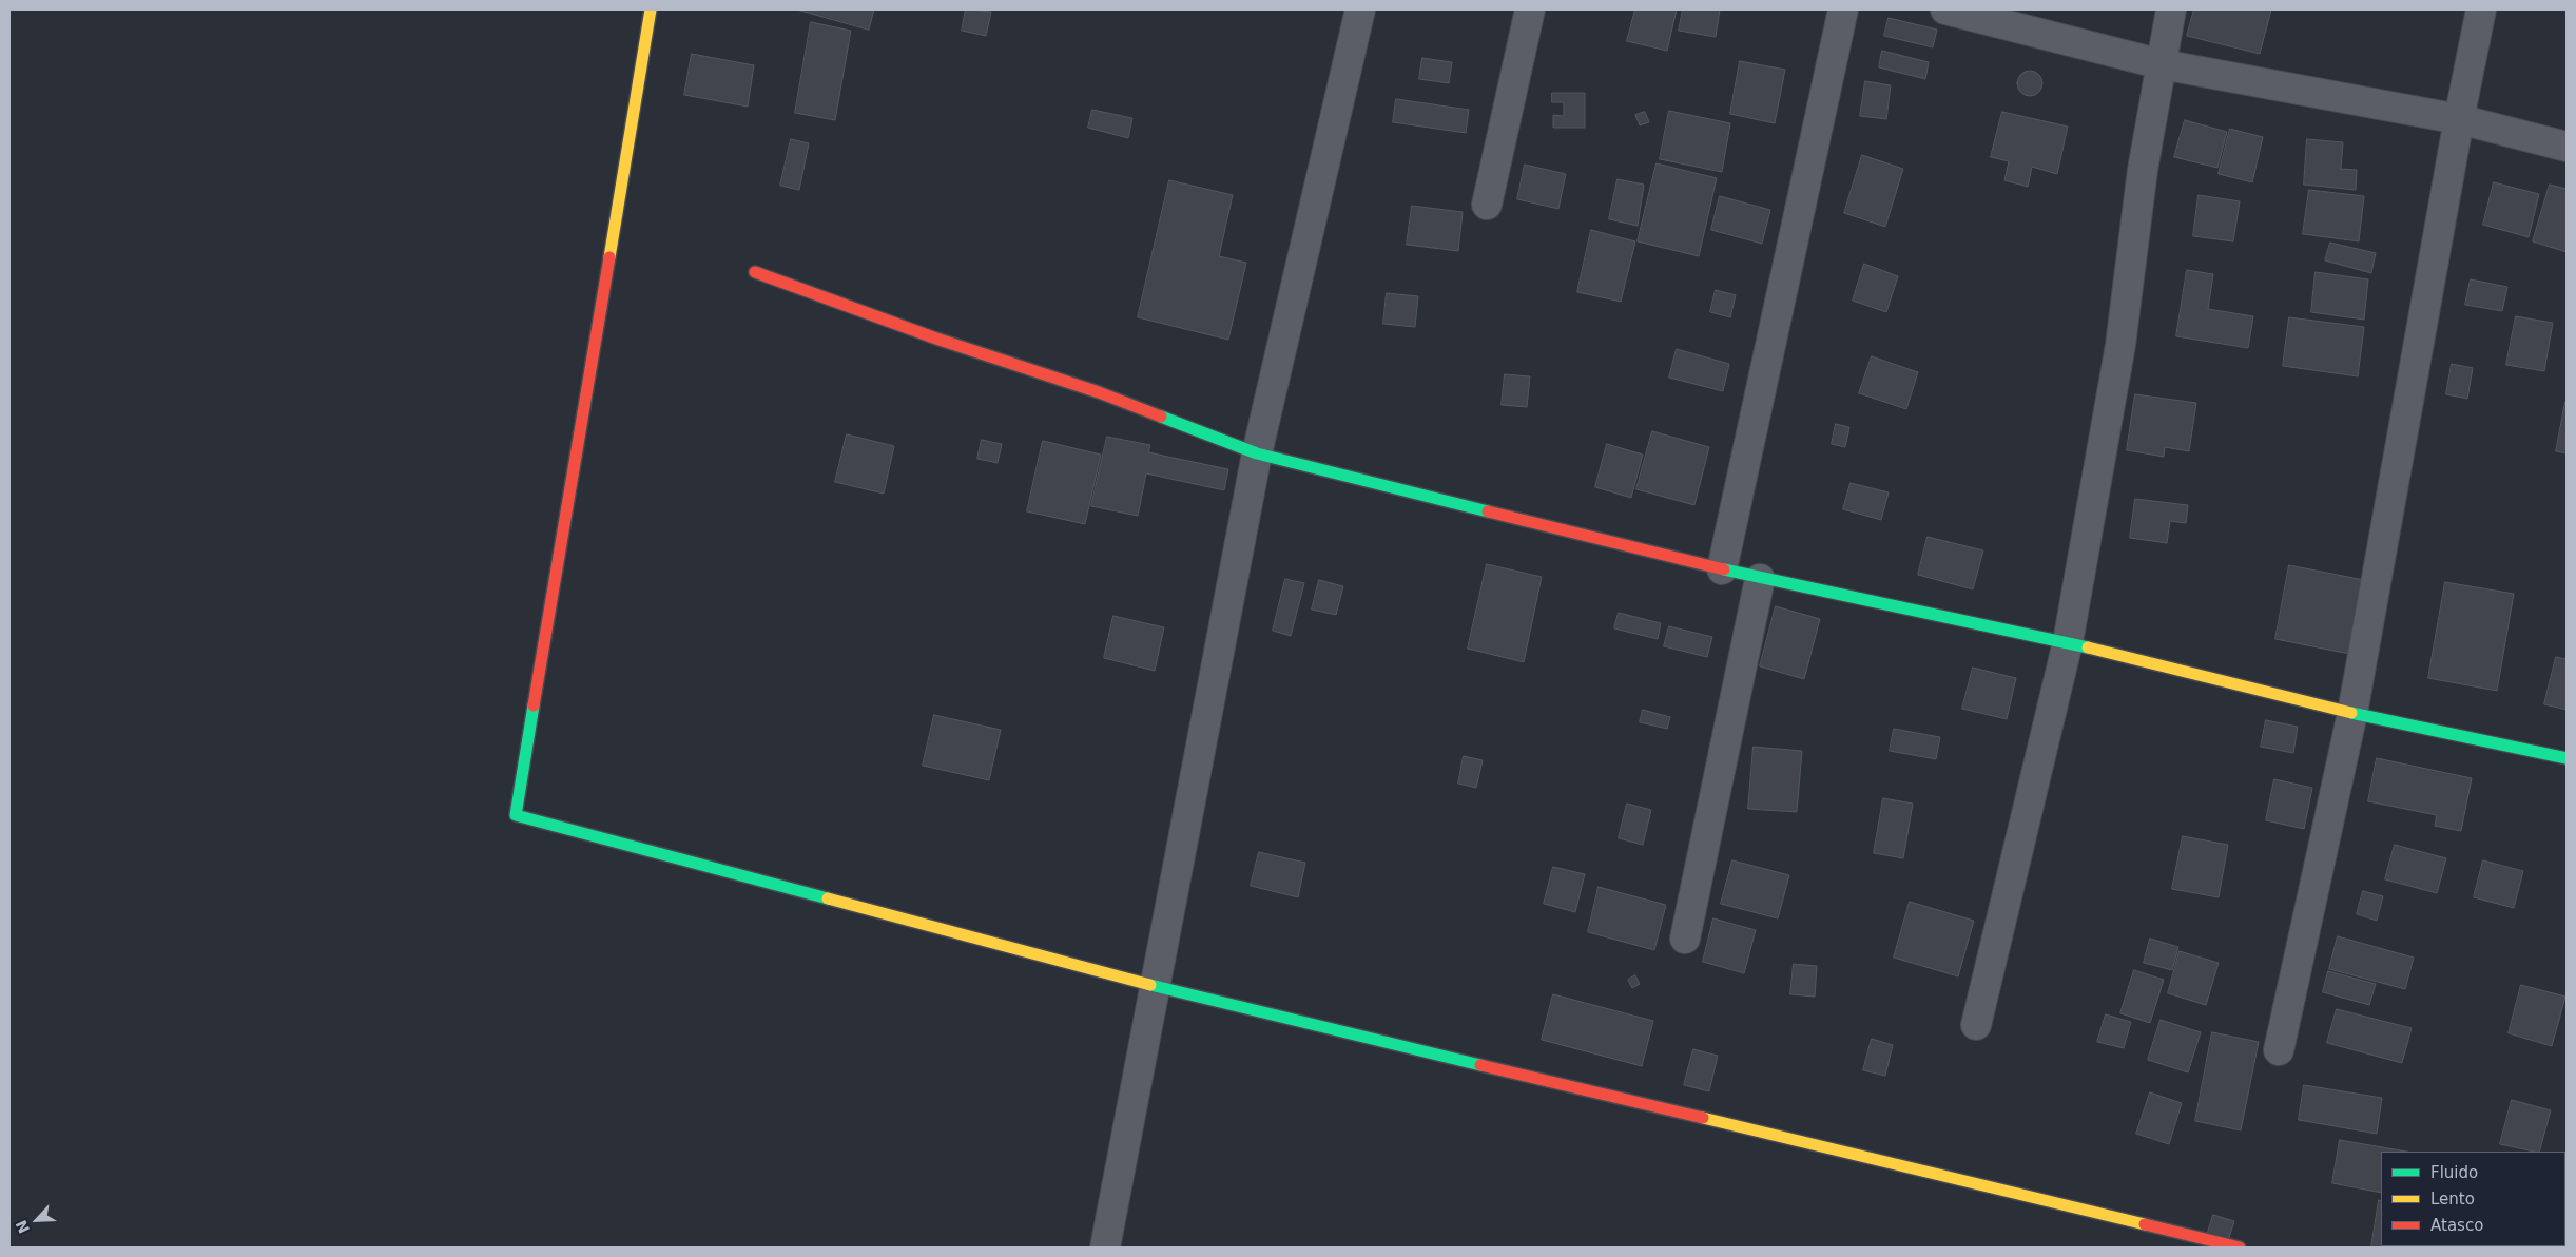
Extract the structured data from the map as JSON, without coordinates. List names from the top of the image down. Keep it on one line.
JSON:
{"legend":["Fluido","Lento","Atasco"],"north":"bottom left"}
